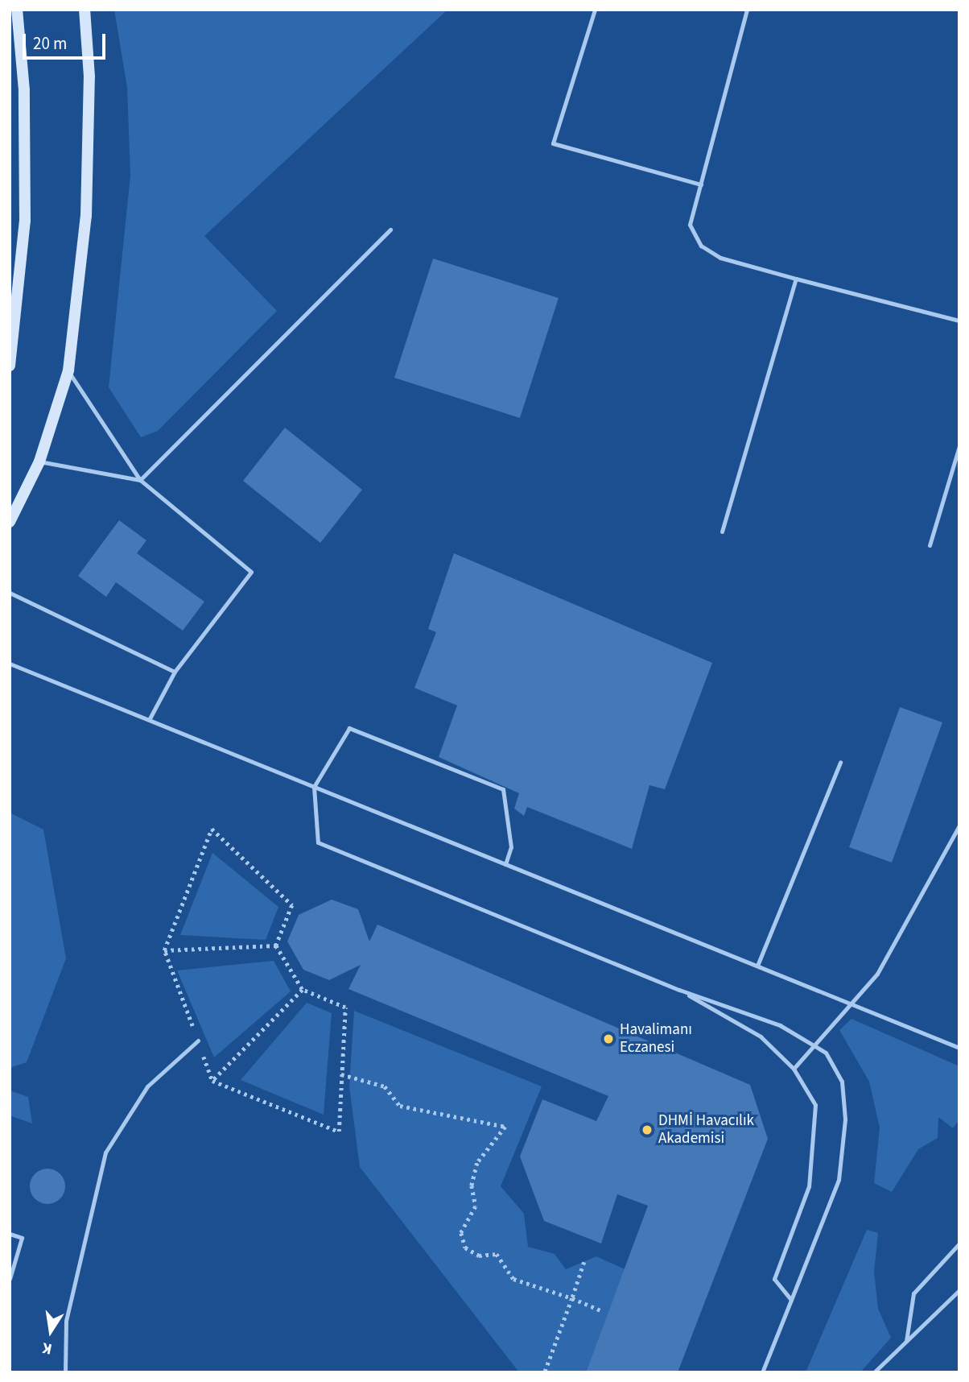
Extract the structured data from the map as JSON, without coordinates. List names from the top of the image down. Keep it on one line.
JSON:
{"places":["Havalimanı Eczanesi","DHMİ Havacılık Akademisi"],"scale_bar":"20 m","north":"bottom"}
